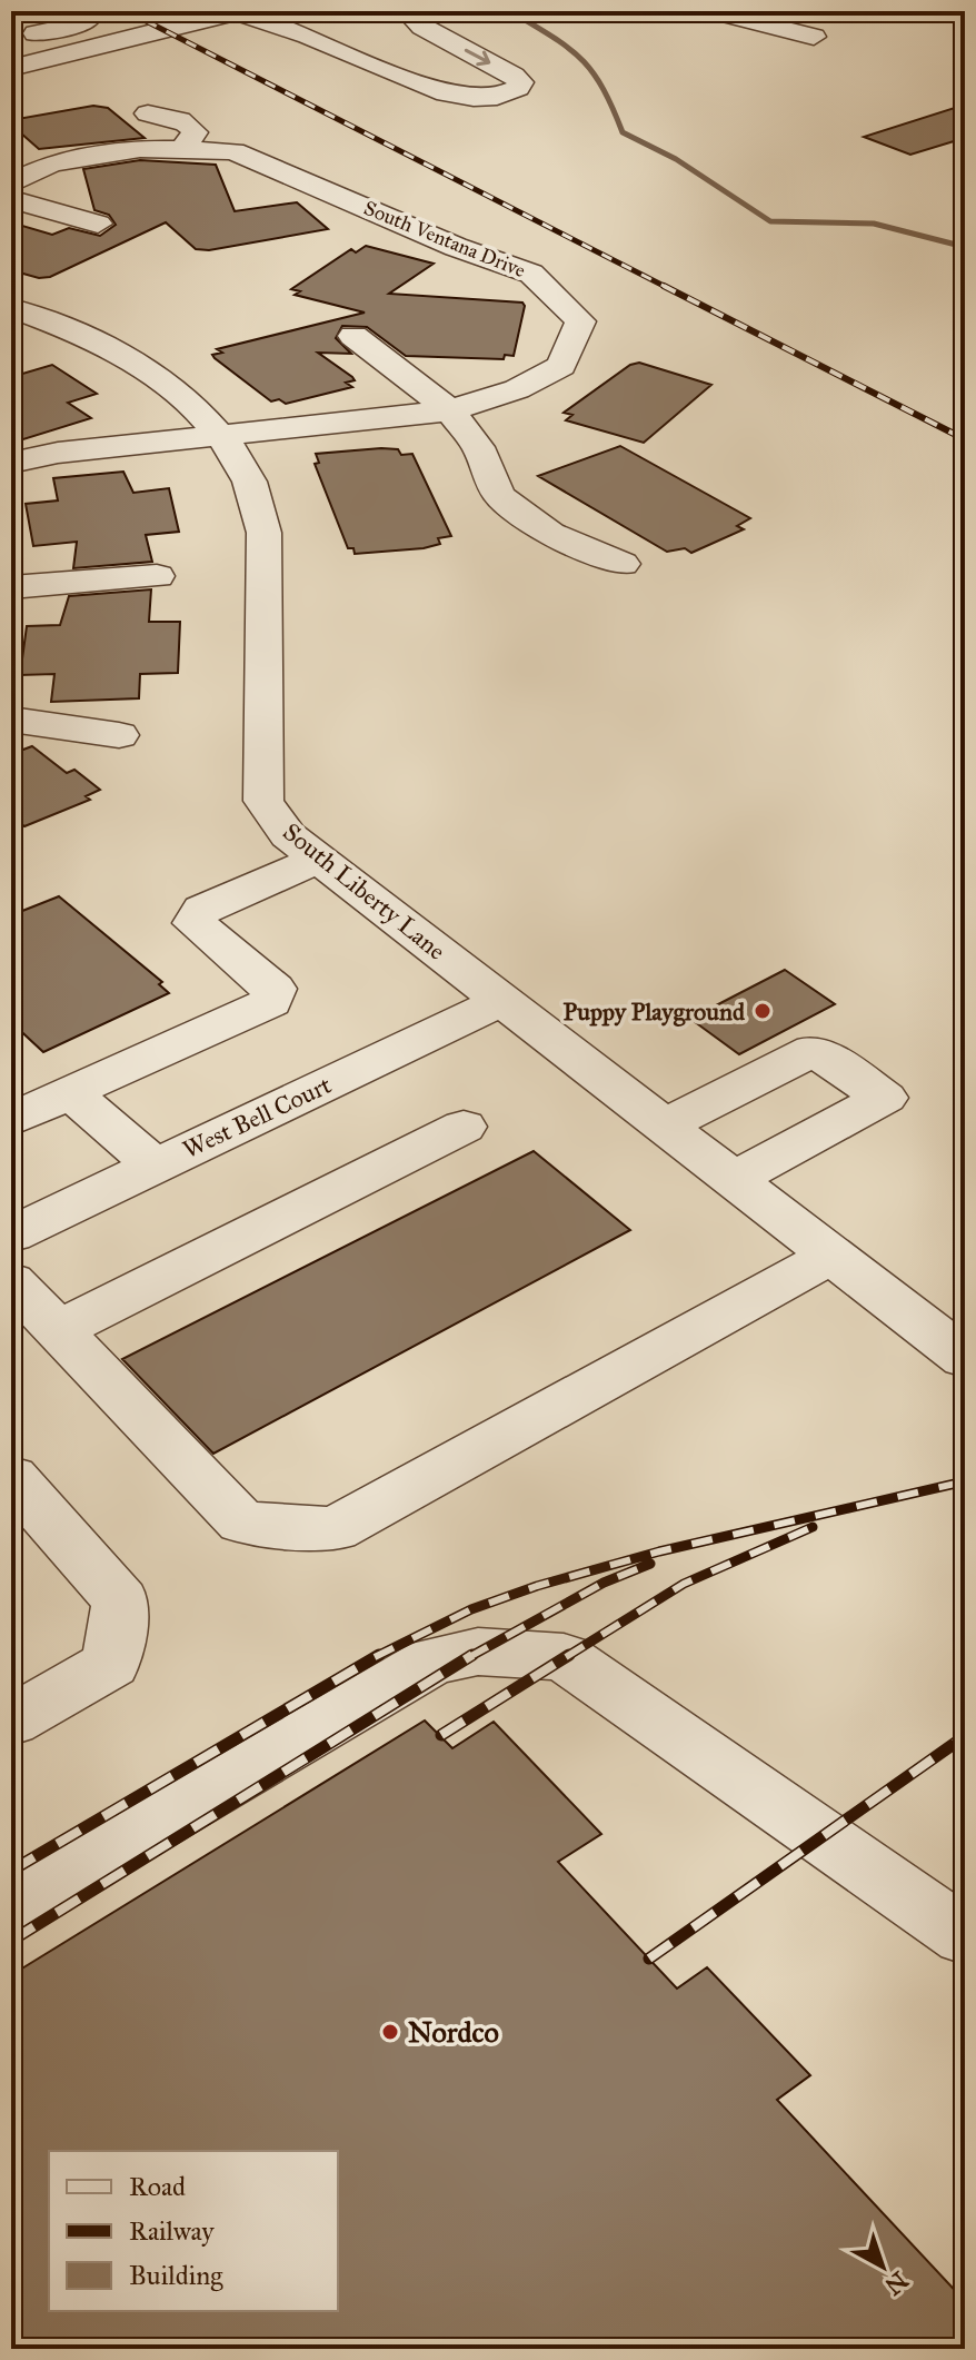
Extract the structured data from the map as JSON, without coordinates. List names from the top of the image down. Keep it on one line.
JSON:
{"streets":{"street":["South Ventana Drive","South Liberty Lane","West Bell Court"]},"crossings":[["South Ventana Drive","South Liberty Lane"],["South Liberty Lane","West Bell Court"]],"places":["Puppy Playground","Nordco"],"legend":["Road","Railway","Building"],"north":"bottom right"}
